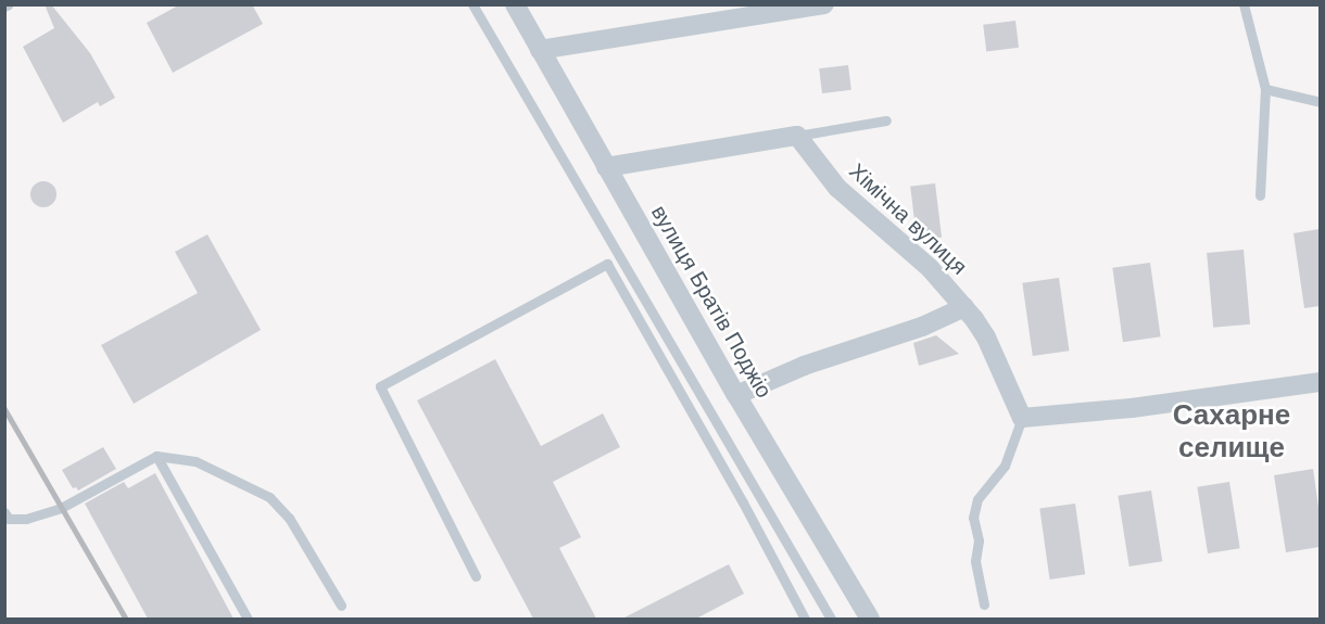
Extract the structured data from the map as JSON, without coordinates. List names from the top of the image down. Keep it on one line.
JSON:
{"streets":{"street":["Хімічна вулиця","вулиця Братів Поджіо"]},"districts":["Сахарне селище"]}
